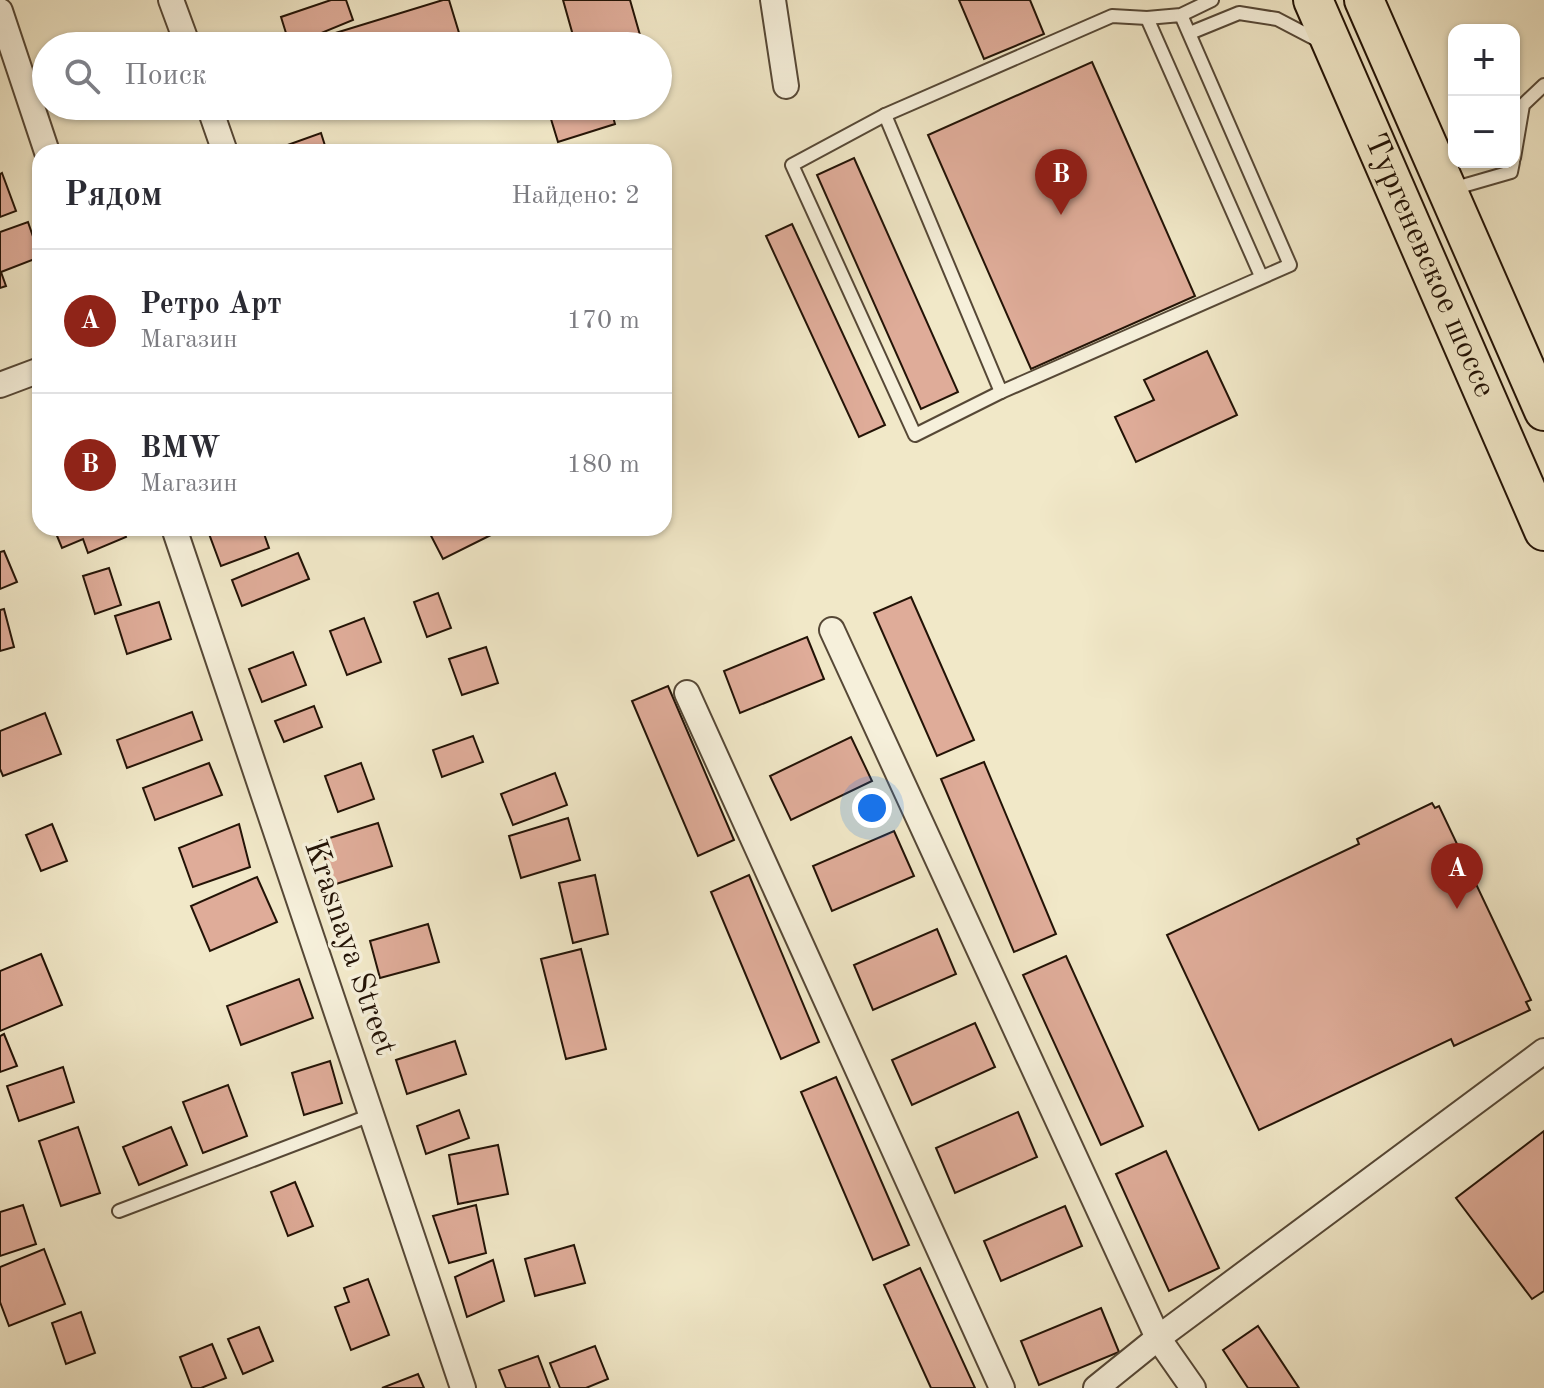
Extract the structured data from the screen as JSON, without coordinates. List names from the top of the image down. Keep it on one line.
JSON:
{"streets":{"highway":["Тургеневское шоссе"],"street":["Krasnaya Street"]},"page":{"map_buttons":["+","−"],"search":"Поиск","heading":["Рядом","Найдено: 2"],"pins":["B","A"],"list":[{"mark":"A","name":"Ретро Арт","note":"Магазин","value":"170 m"},{"mark":"B","name":"BMW","note":"Магазин","value":"180 m"}]}}
